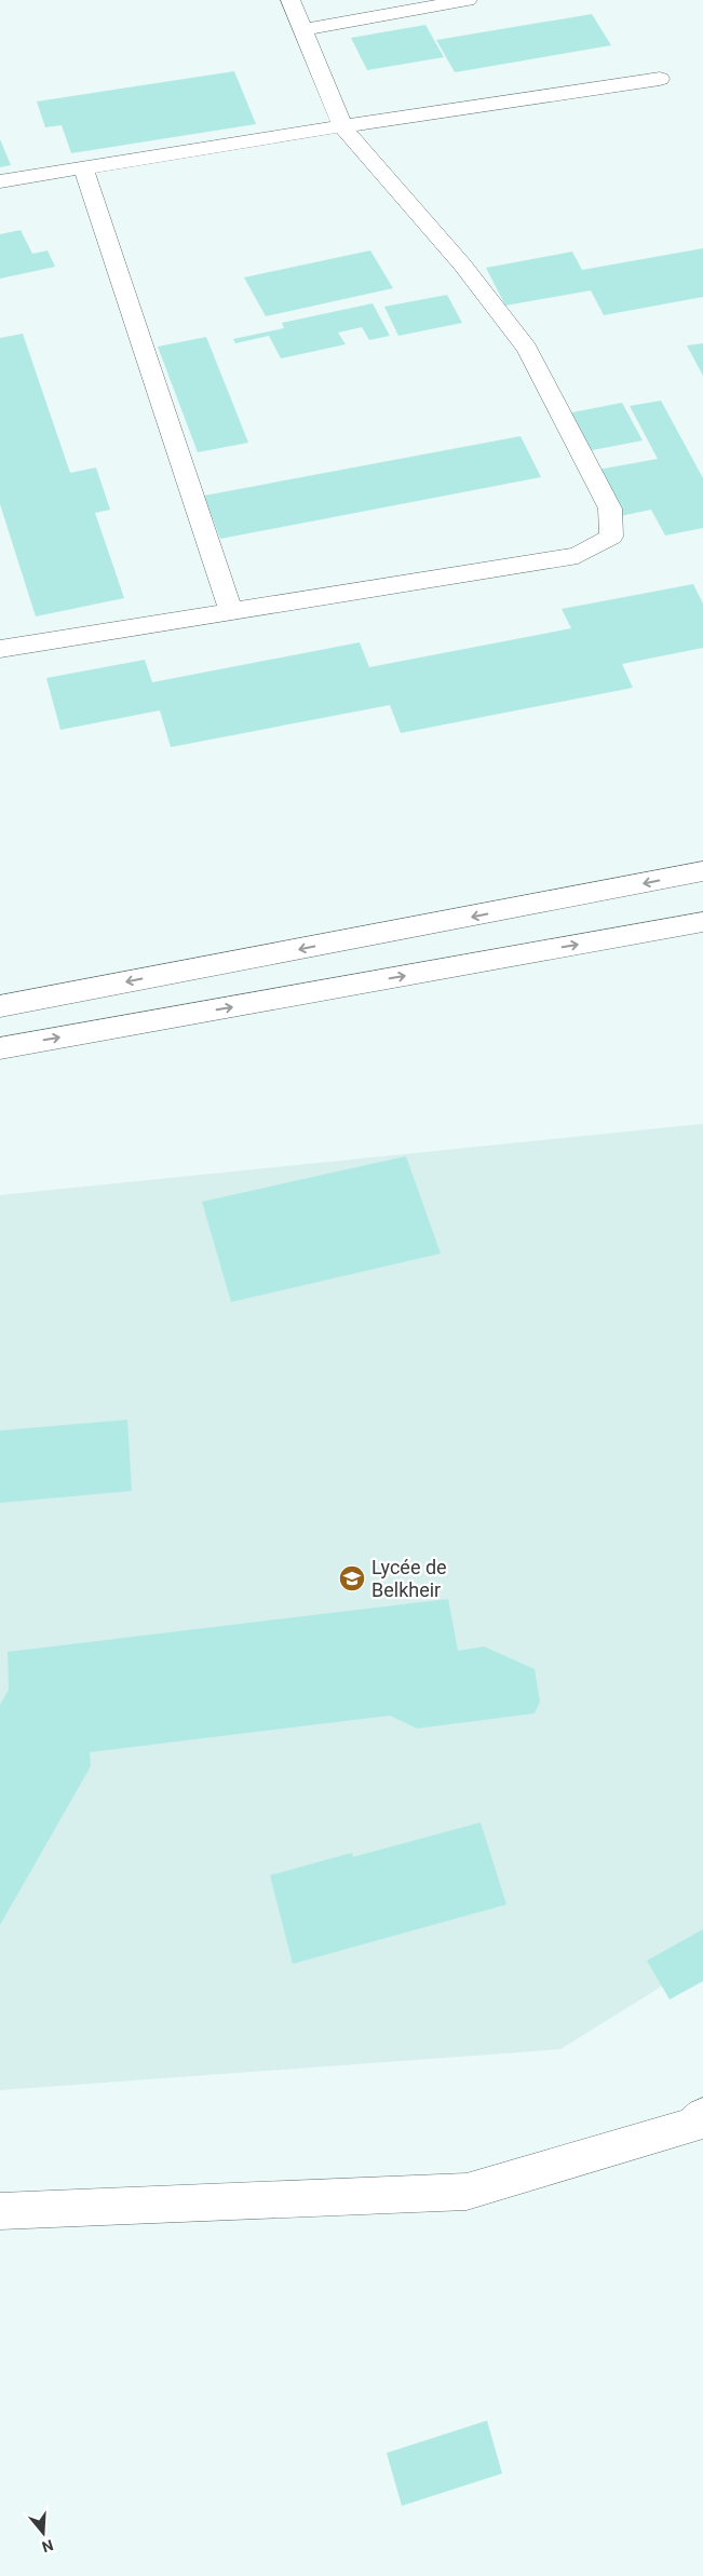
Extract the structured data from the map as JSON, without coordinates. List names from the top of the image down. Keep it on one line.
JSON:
{"places":{"school or university":["Lycée de Belkheir"]},"north":"bottom"}
